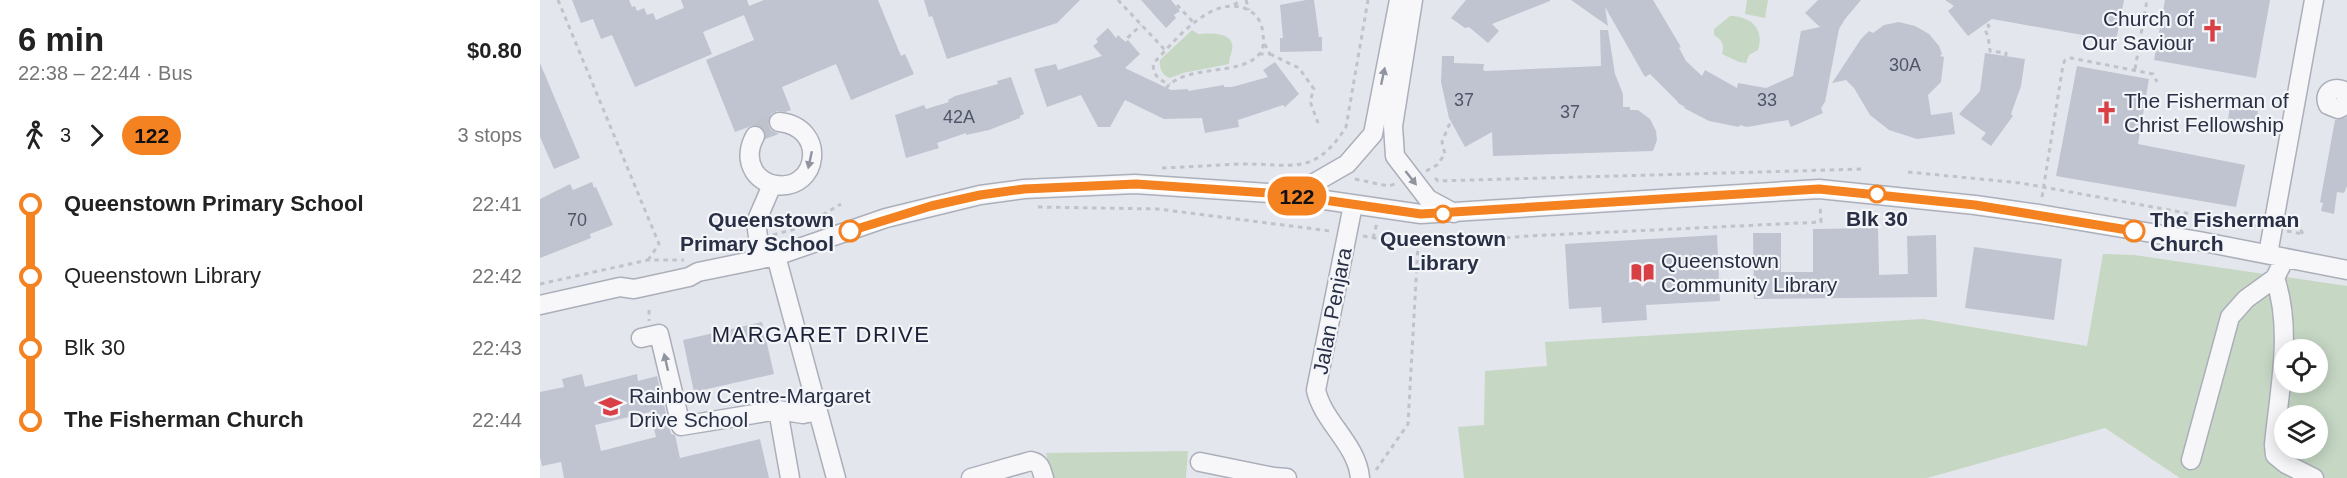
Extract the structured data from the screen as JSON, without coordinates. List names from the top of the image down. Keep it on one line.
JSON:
{"streets":{"street":["Jalan Penjara"]},"districts":["MARGARET DRIVE"],"places":{"church":["Church of Our Saviour","The Fisherman of Christ Fellowship"],"other":["Blk 30","Queenstown Library","Queenstown Primary School","The Fisherman Church"],"library":["Queenstown Community Library"],"school or university":["Rainbow Centre-Margaret Drive School"]},"lines":["bus line 122"],"house_numbers":["30A","37","33","37","42A","70"],"page":{"heading":["6 min","22:38 – 22:44 · Bus","$0.80"],"on_map":"122","legs":["3","122","3 stops"],"list":[{"name":"Queenstown Primary School","value":"22:41"},{"name":"Queenstown Library","value":"22:42"},{"name":"Blk 30","value":"22:43"},{"name":"The Fisherman Church","value":"22:44"}]}}
